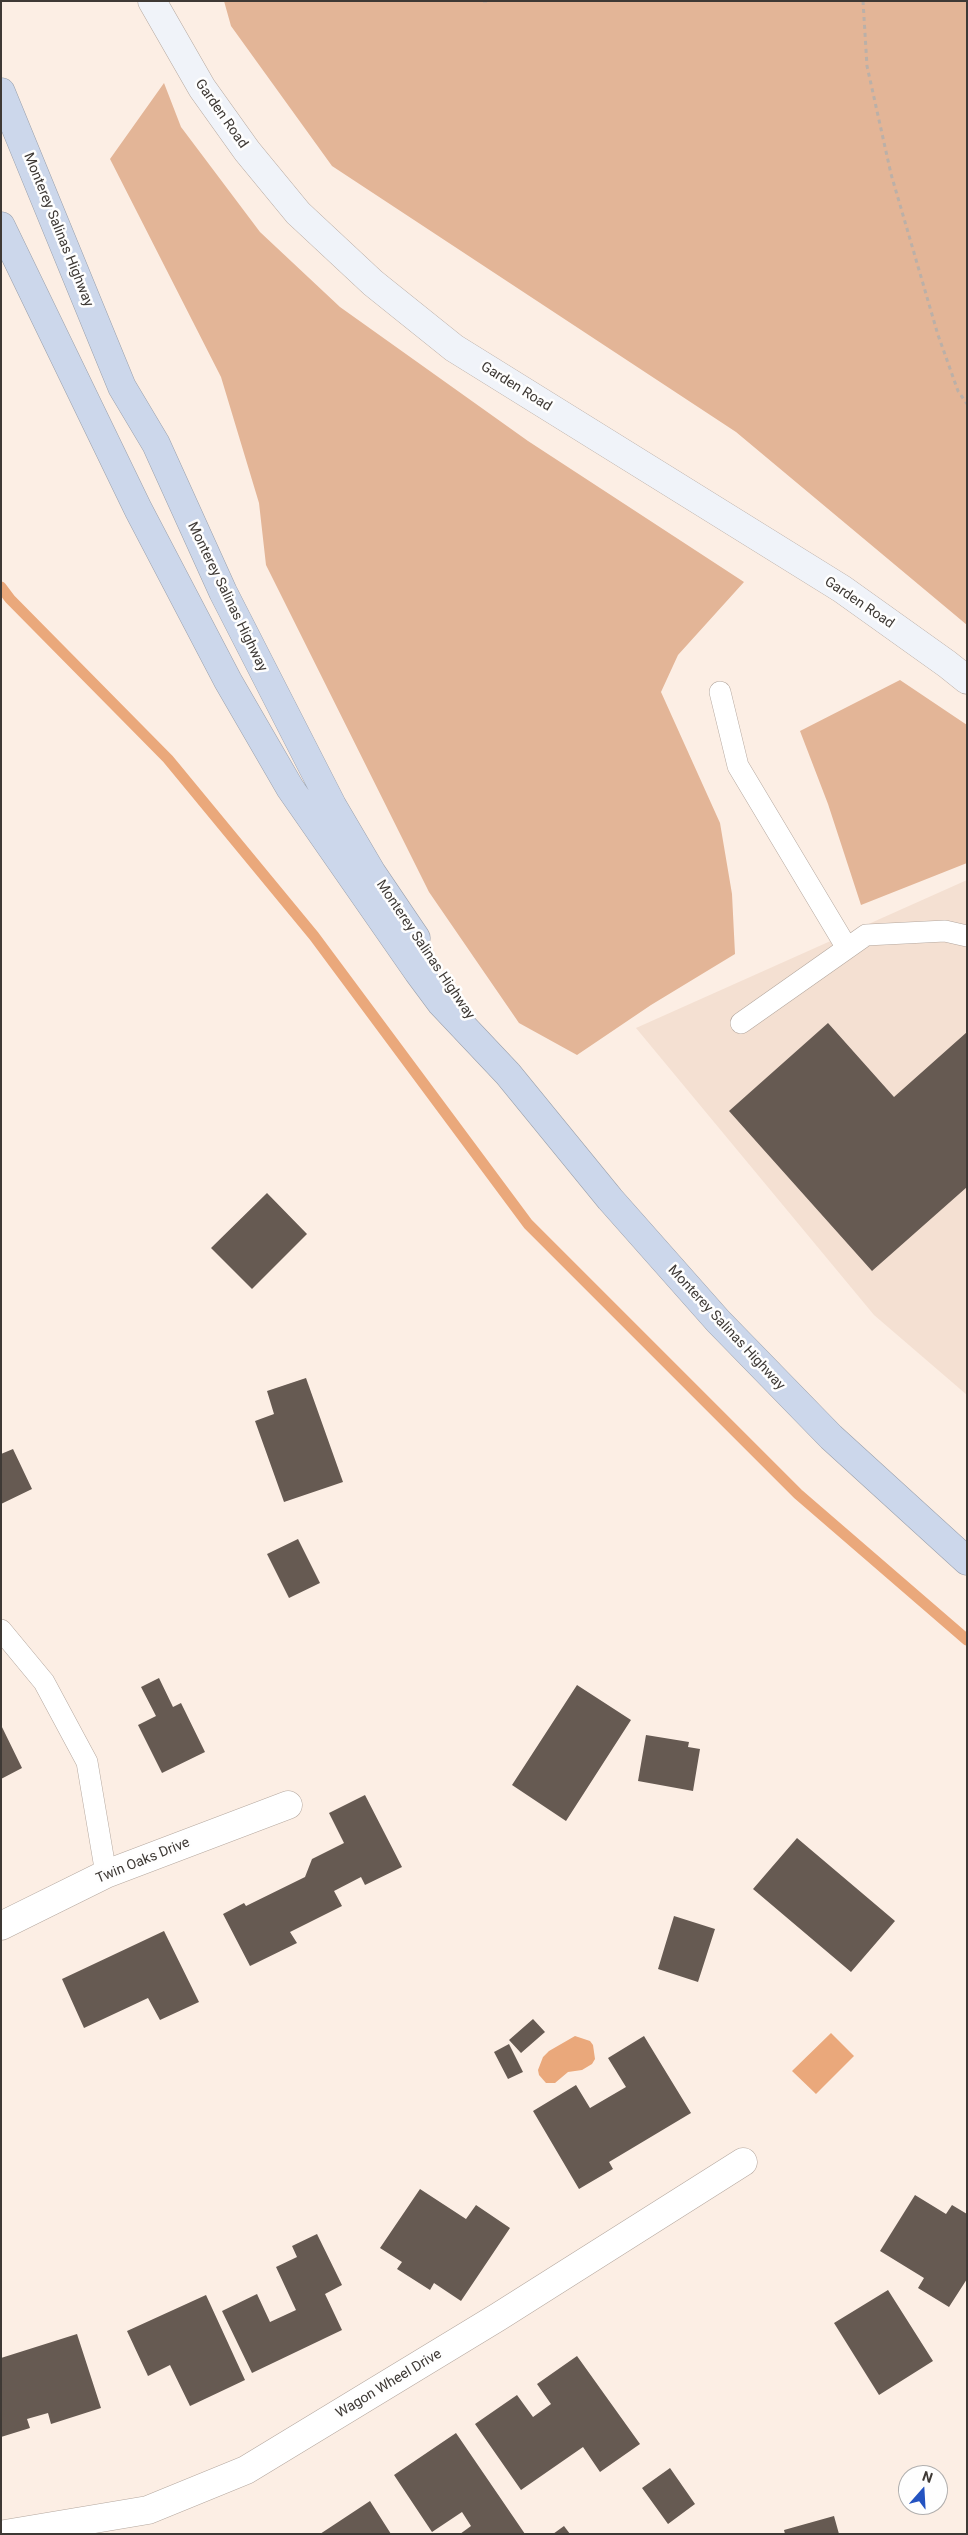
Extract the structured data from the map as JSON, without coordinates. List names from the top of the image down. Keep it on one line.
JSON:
{"streets":{"highway":["Monterey Salinas Highway"],"street":["Garden Road","Twin Oaks Drive","Wagon Wheel Drive"]},"north":"top"}
